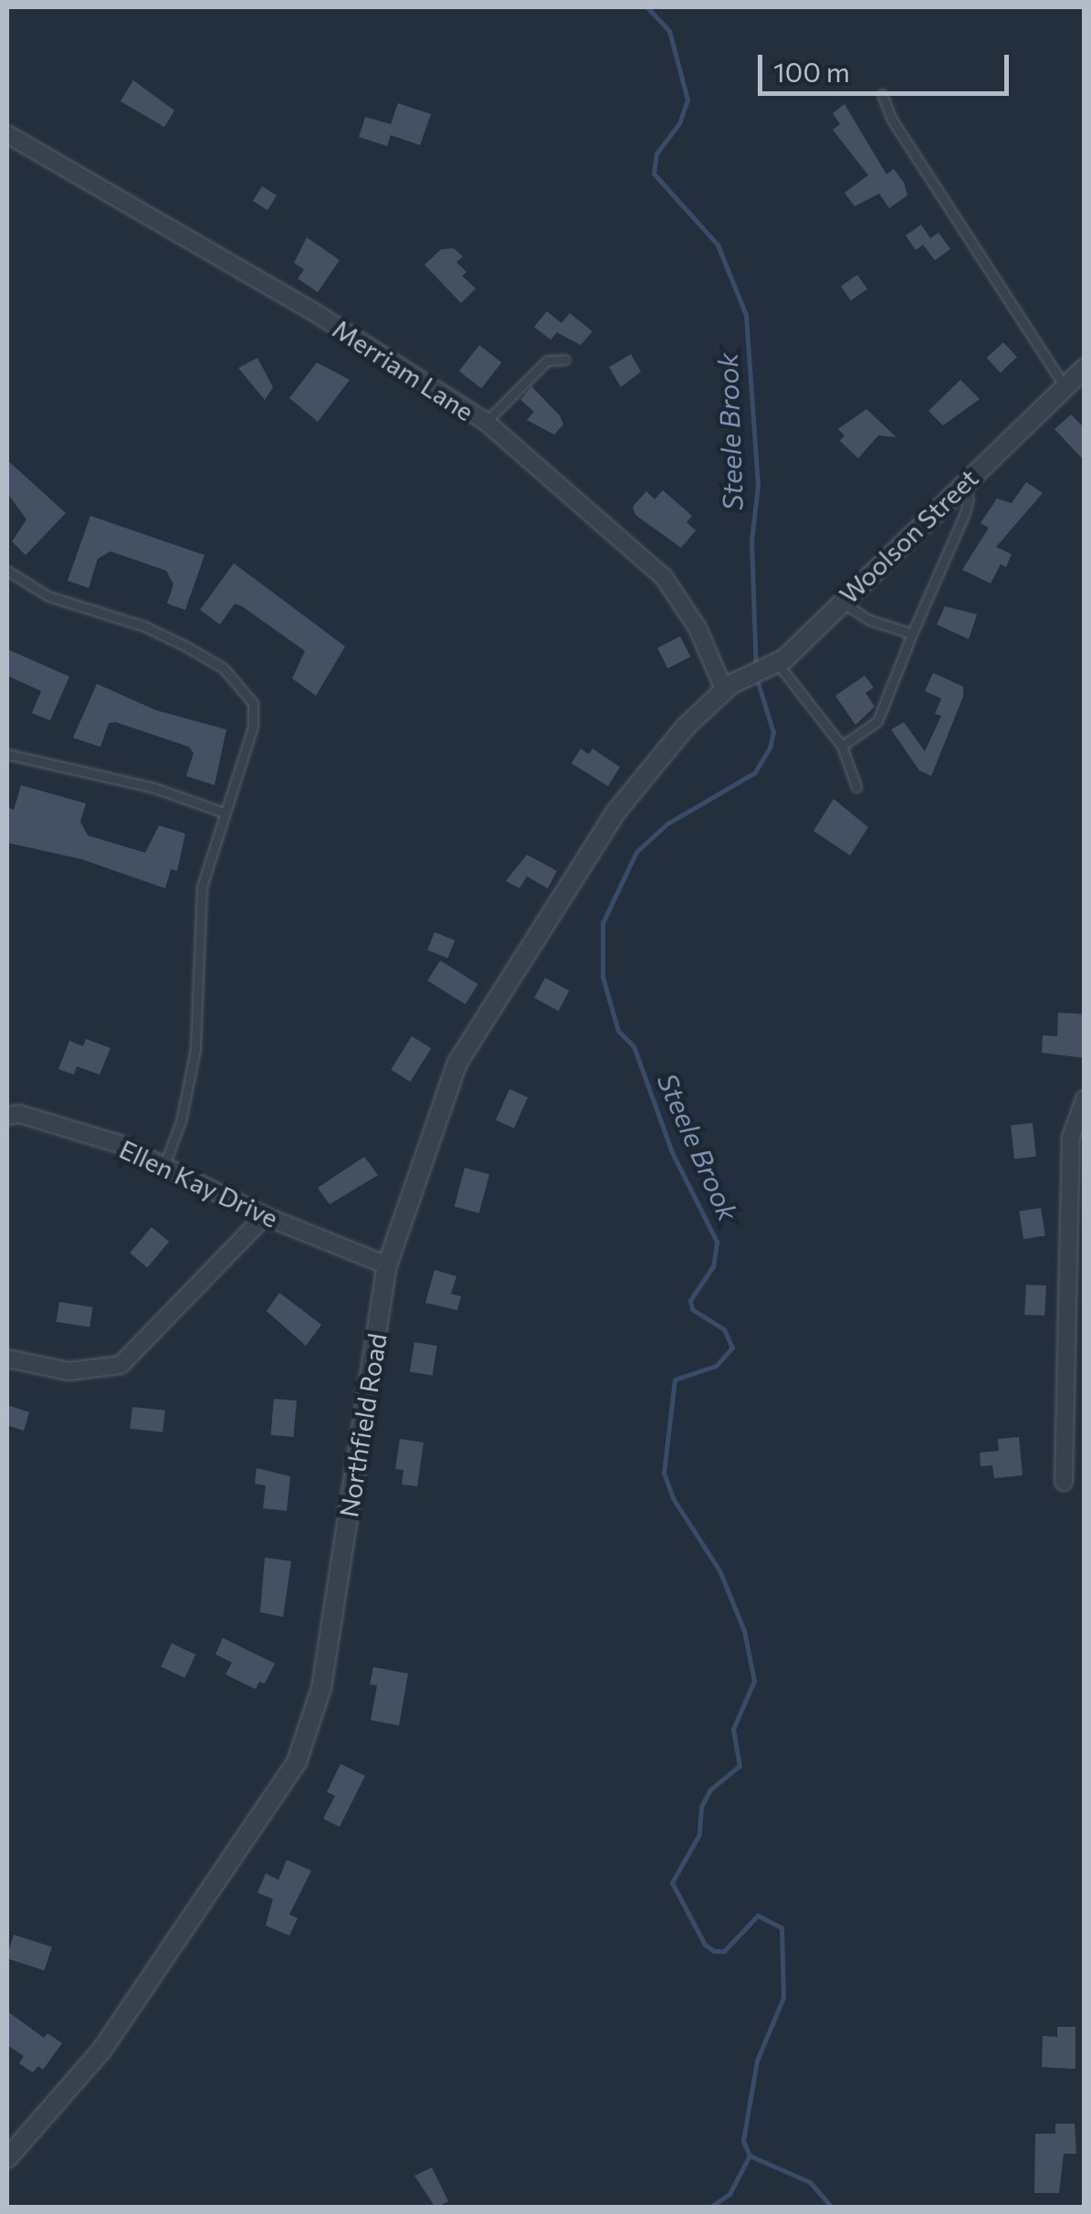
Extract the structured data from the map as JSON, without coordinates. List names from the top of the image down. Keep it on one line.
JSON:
{"streets":{"street":["Merriam Lane","Woolson Street","Ellen Kay Drive","Northfield Road"]},"crossings":[["Merriam Lane","Woolson Street"],["Merriam Lane","Northfield Road"],["Woolson Street","Northfield Road"],["Ellen Kay Drive","Northfield Road"]],"water":["Steele Brook"],"scale_bar":"100 m"}
